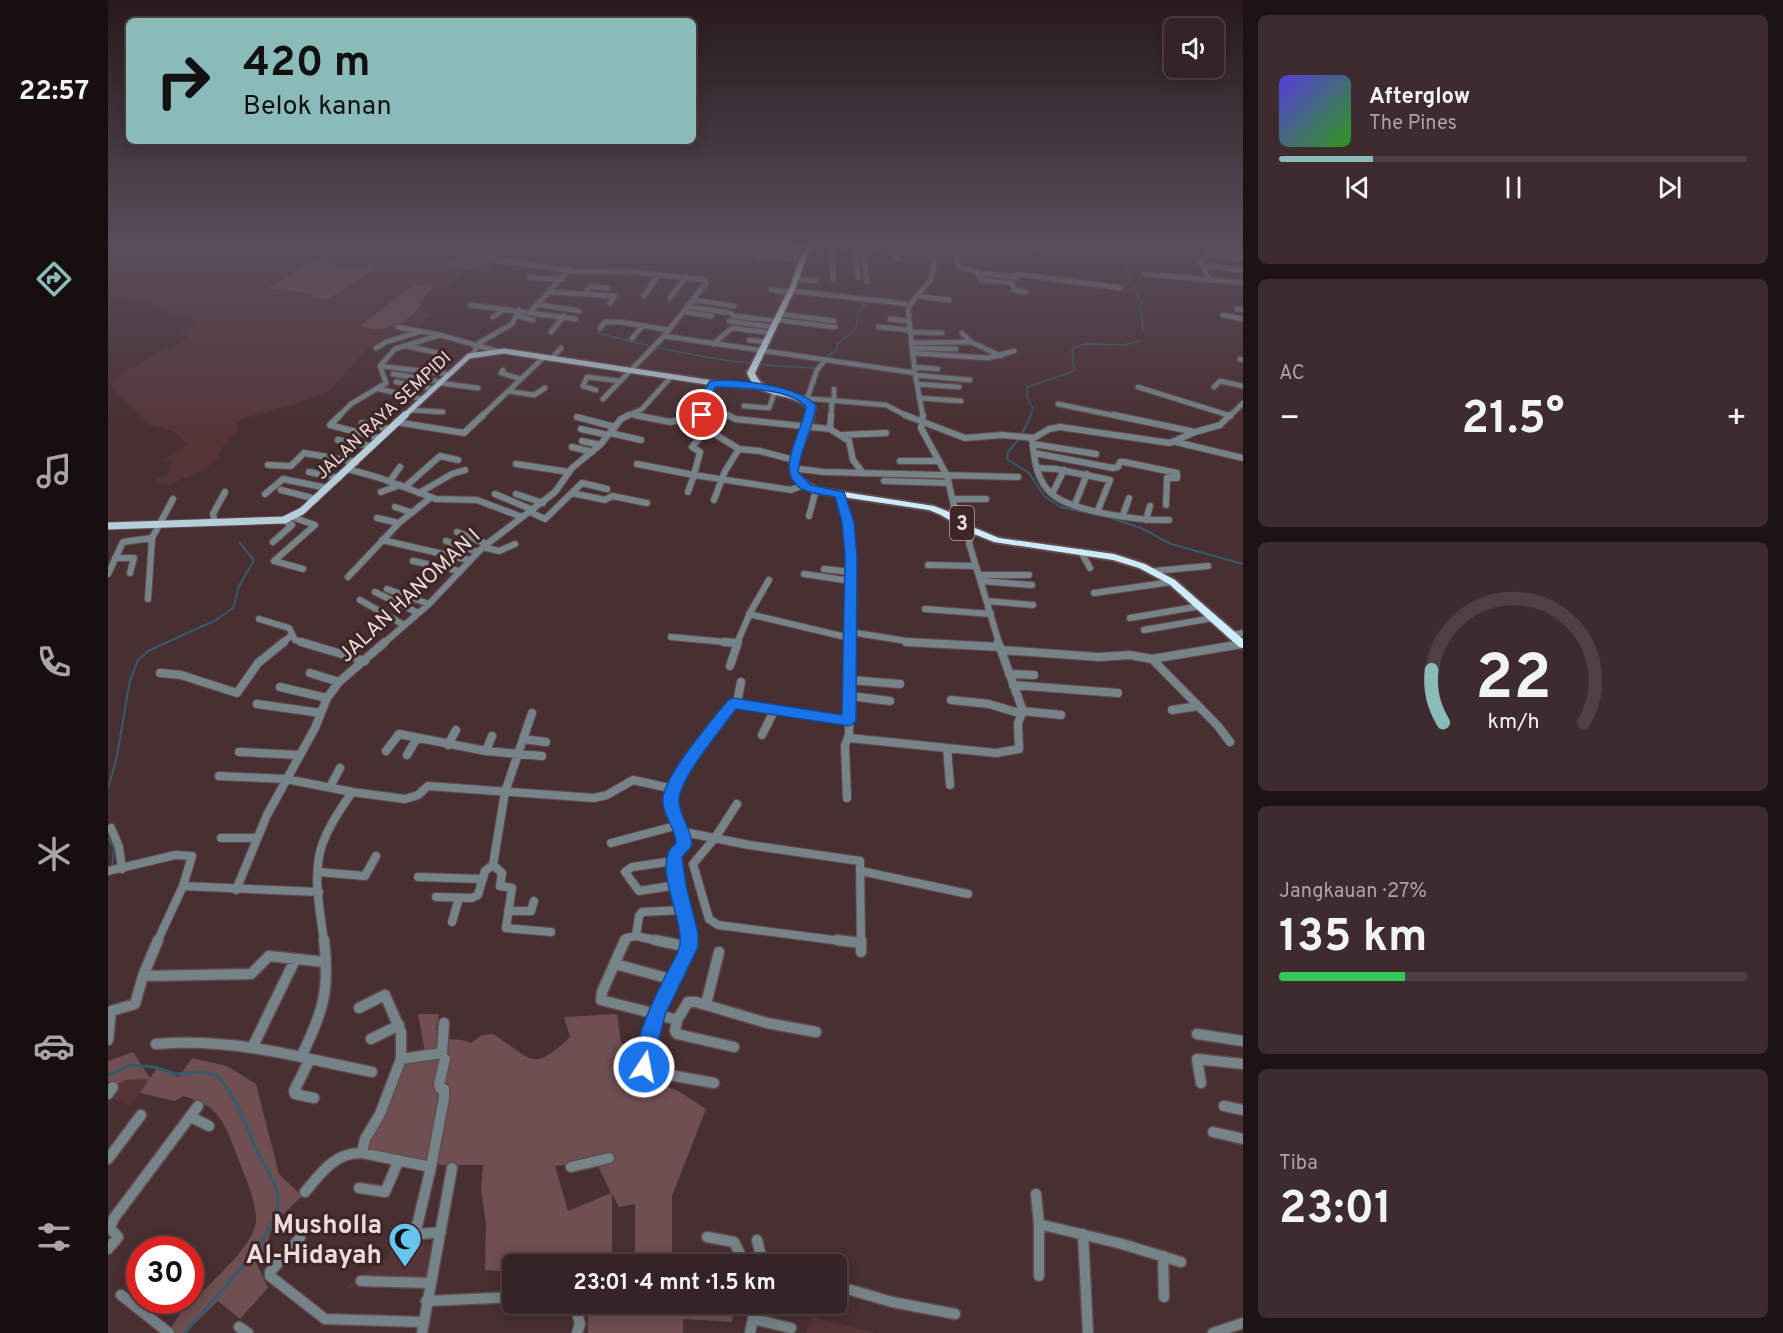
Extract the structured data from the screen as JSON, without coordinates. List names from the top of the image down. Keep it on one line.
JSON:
{"streets":{"highway":["3"],"main road":["JALAN RAYA SEMPIDI"],"street":["JALAN HANOMAN I"]},"crossings":[["JALAN RAYA SEMPIDI","JALAN HANOMAN I"]],"places":{"mosque":["Musholla Al-Hidayah"]},"page":{"tabs":"22:57","turn":["420 m","Belok kanan"],"song":["Afterglow","The Pines"],"tile":["AC",["Jangkauan · 27%","135 km"],["Tiba","23:01"]],"heat":["−","21.5°","+"],"limit":"30","trip":"23:01 · 4 mnt · 1.5 km","gauge":["22","km/h"]}}
